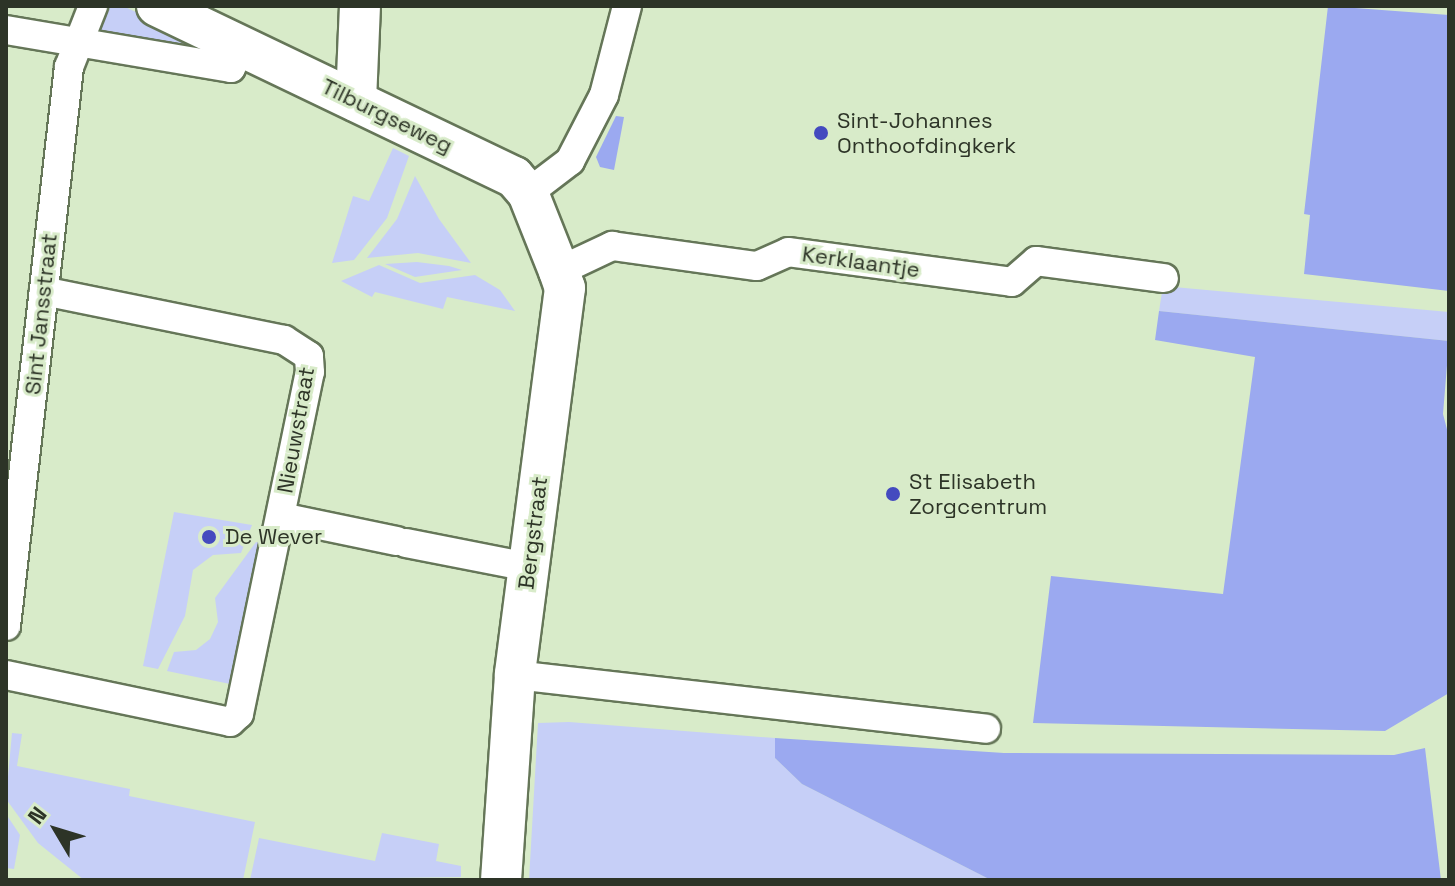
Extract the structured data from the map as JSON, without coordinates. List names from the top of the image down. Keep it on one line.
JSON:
{"streets":{"street":["Tilburgseweg","Kerklaantje","Sint Jansstraat","Nieuwstraat","Bergstraat"]},"crossings":[["Tilburgseweg","Bergstraat"],["Kerklaantje","Bergstraat"],["Sint Jansstraat","Nieuwstraat"],["Nieuwstraat","Bergstraat"]],"places":["Sint-Johannes Onthoofdingkerk","St Elisabeth Zorgcentrum","De Wever"],"north":"top left"}
